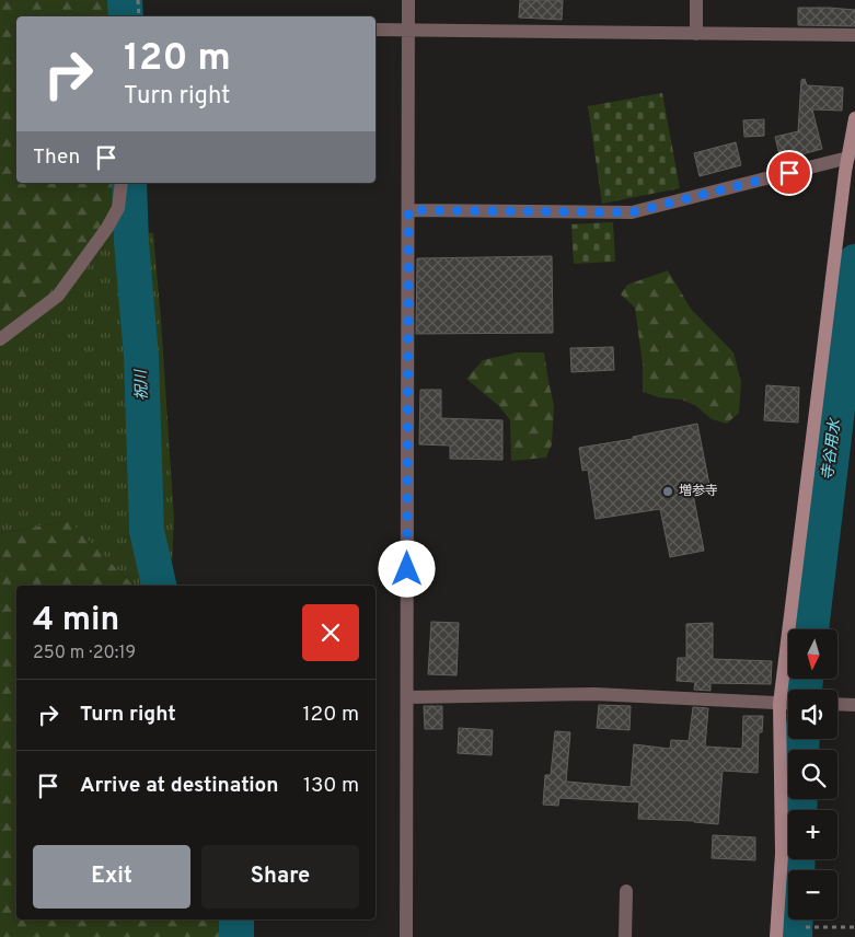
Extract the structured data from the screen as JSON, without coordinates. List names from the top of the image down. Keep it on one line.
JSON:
{"water":["祝川","寺谷用水"],"places":["増参寺"],"north":"bottom","page":{"turn":["120 m","Turn right"],"then":"Then","heading":["4 min","250 m · 20:19"],"map_buttons":["+","−"],"list":[{"name":"Turn right","value":"120 m"},{"name":"Arrive at destination","value":"130 m"}],"buttons":["Exit","Share"]}}
